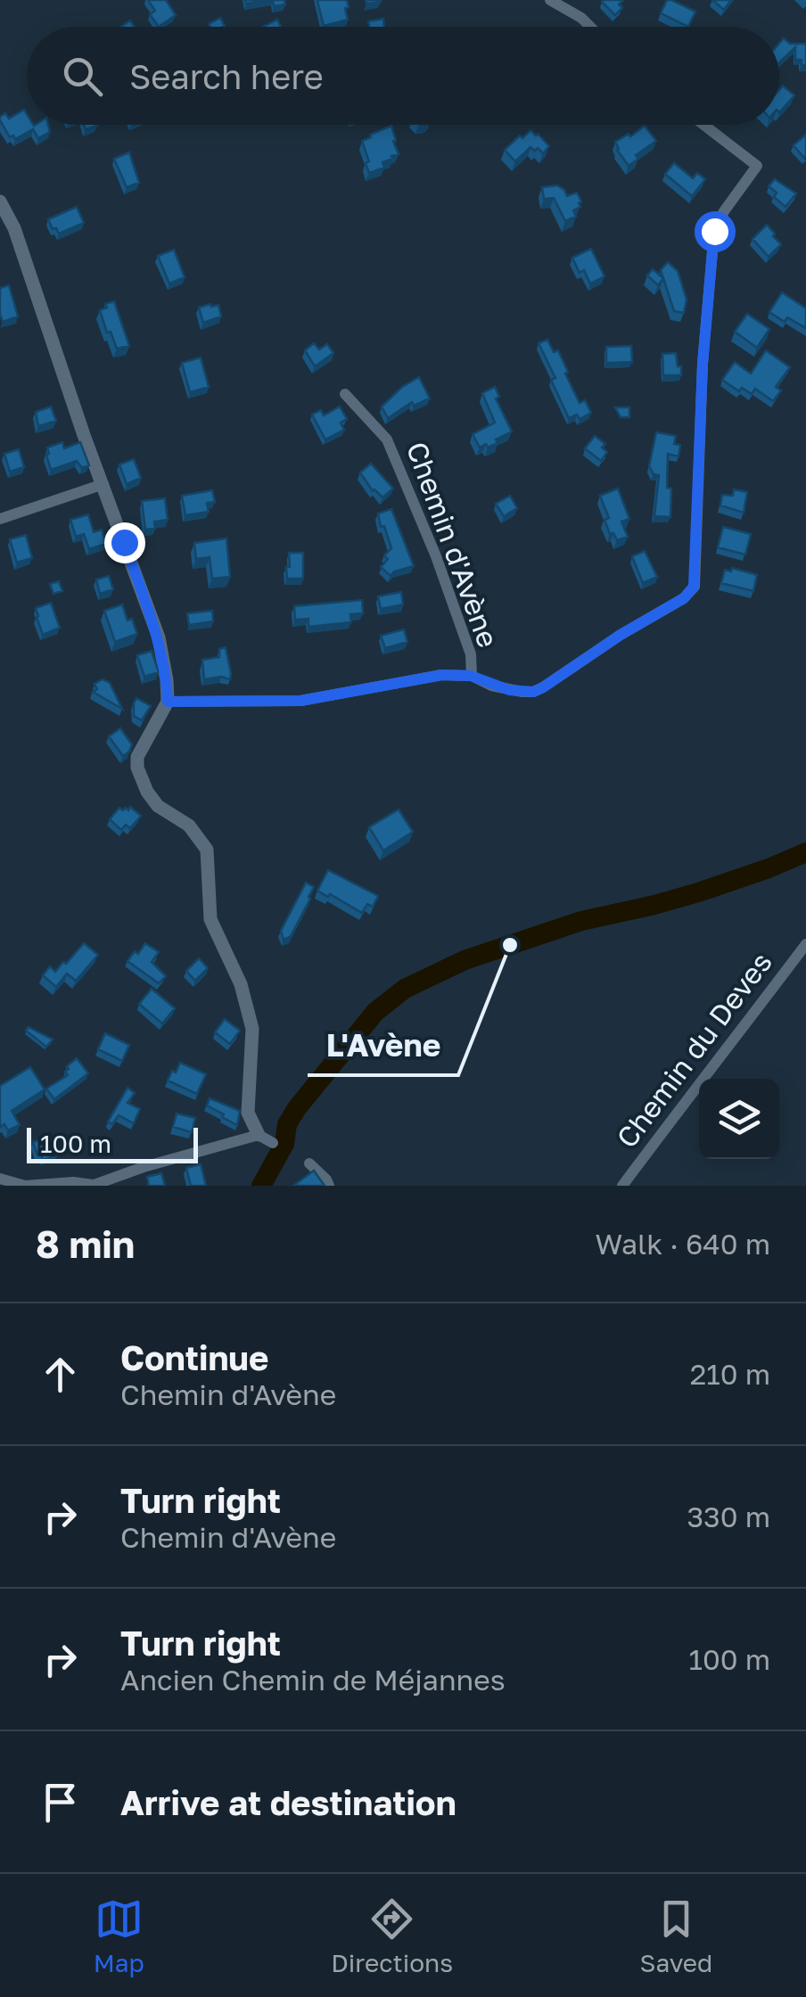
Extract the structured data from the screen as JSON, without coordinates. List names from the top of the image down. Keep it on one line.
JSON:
{"streets":{"street":["Chemin d'Avène","Chemin du Deves"]},"places":["L'Avène"],"scale_bar":"100 m","page":{"search":"Search here","scale":"100 m","heading":["8 min","Walk · 640 m"],"list":[["Continue","Chemin d'Avène","210 m"],["Turn right","Chemin d'Avène","330 m"],["Turn right","Ancien Chemin de Méjannes","100 m"],"Arrive at destination"],"nav":["Map","Directions","Saved"]}}
